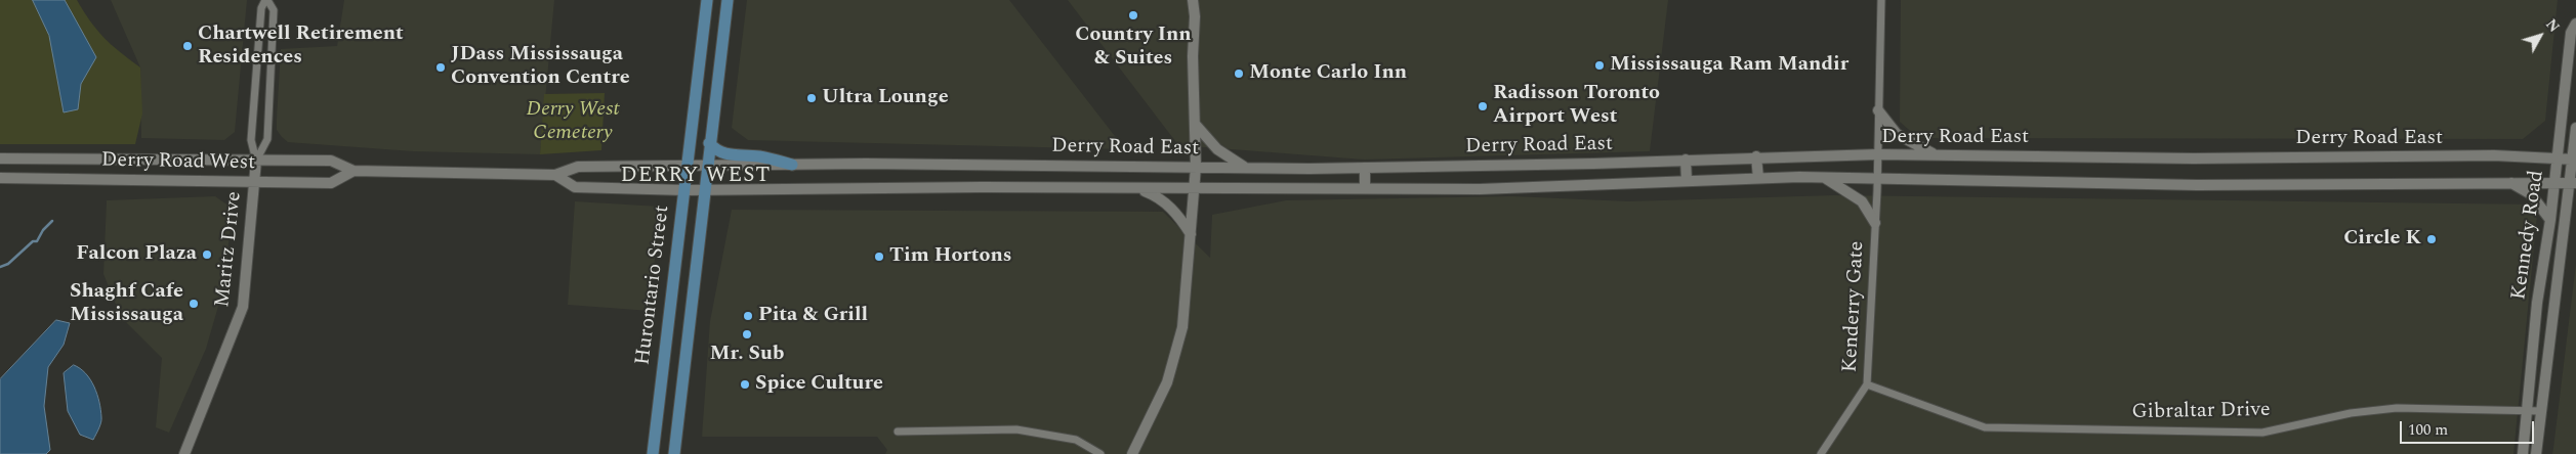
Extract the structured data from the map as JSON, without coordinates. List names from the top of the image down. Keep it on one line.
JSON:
{"streets":{"main road":["Derry Road East","Derry Road West","Kennedy Road","Maritz Drive","Hurontario Street"],"street":["Kenderry Gate","Gibraltar Drive"]},"crossings":[["Derry Road East","Derry Road West"],["Derry Road East","Kennedy Road"],["Derry Road East","Hurontario Street"],["Derry Road East","Kenderry Gate"],["Derry Road West","Maritz Drive"],["Derry Road West","Hurontario Street"],["Kennedy Road","Gibraltar Drive"],["Kenderry Gate","Gibraltar Drive"]],"districts":["DERRY WEST"],"parks":["Derry West Cemetery"],"places":["Country Inn & Suites","Chartwell Retirement Residences","Mississauga Ram Mandir","JDass Mississauga Convention Centre","Monte Carlo Inn","Ultra Lounge","Radisson Toronto Airport West","Circle K","Falcon Plaza","Tim Hortons","Shaghf Cafe Mississauga","Pita & Grill","Mr. Sub","Spice Culture"],"scale_bar":"100 m","north":"top right"}
